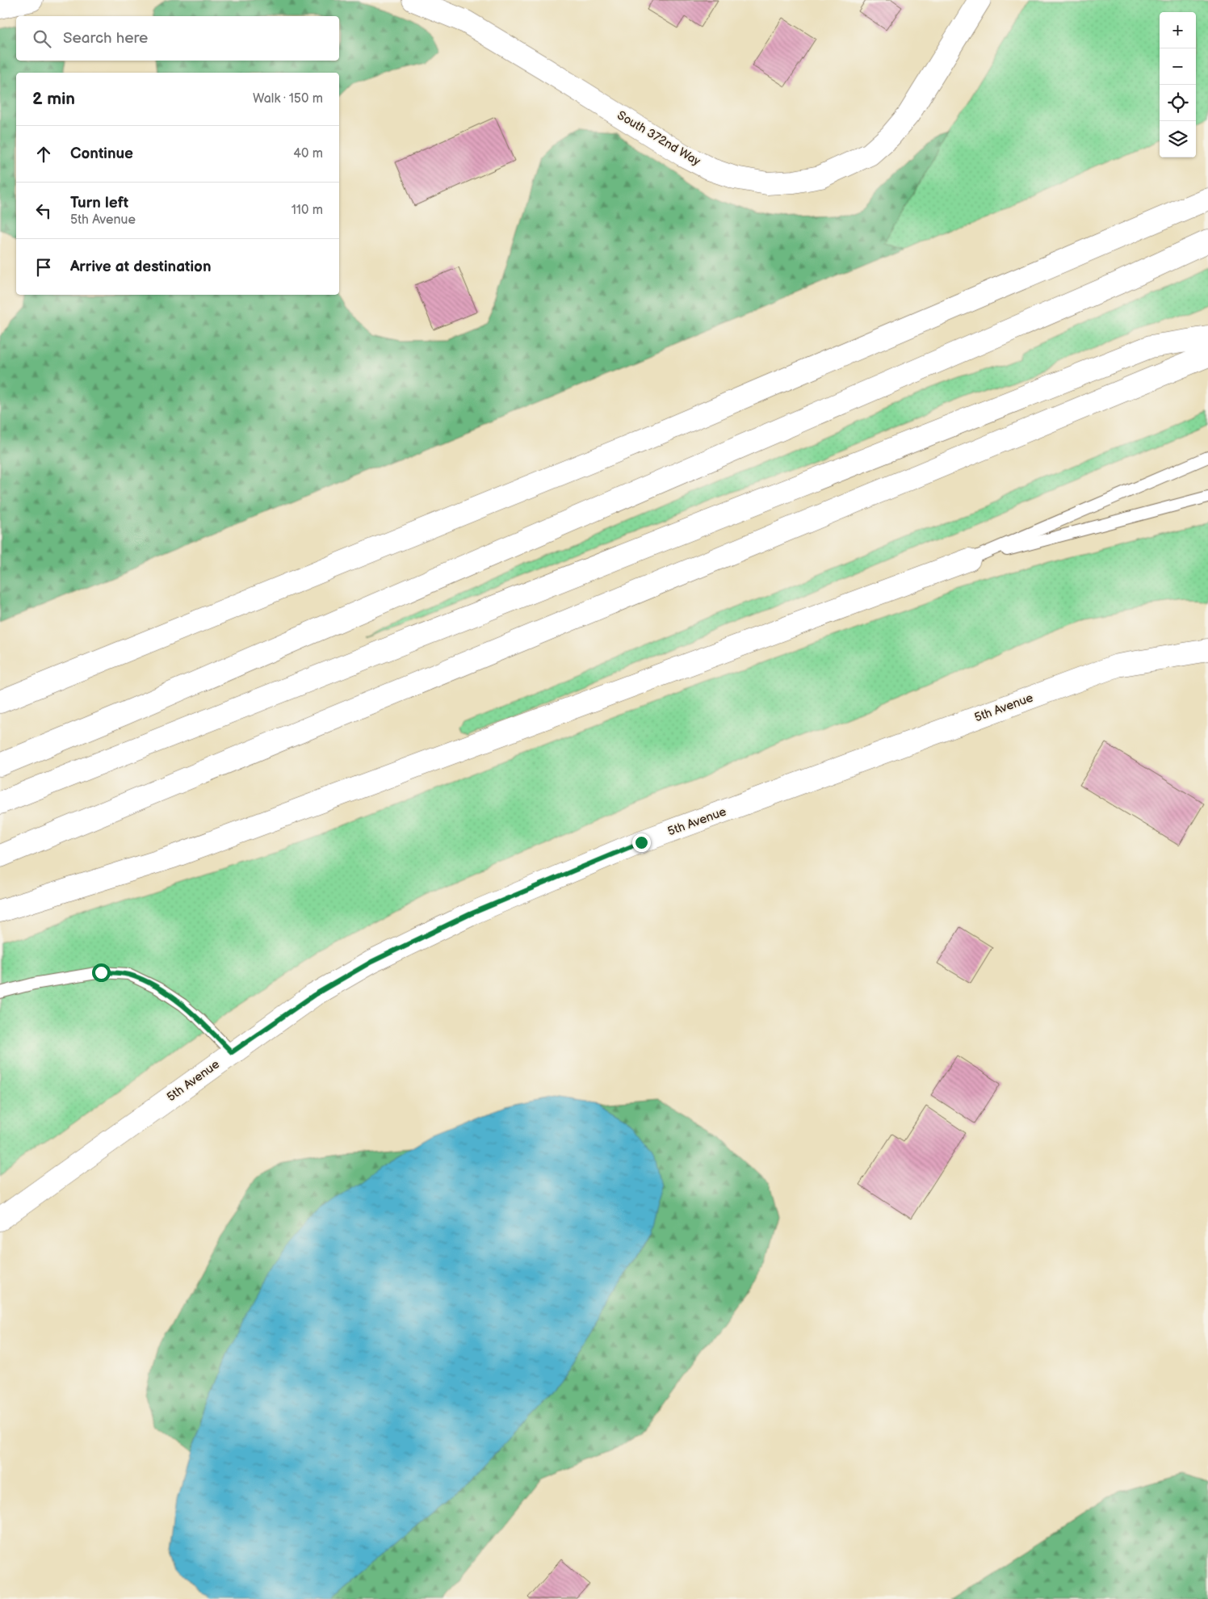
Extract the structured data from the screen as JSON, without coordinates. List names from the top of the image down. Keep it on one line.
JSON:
{"streets":{"main road":["South 372nd Way","5th Avenue"]},"page":{"map_buttons":["+","−"],"search":"Search here","heading":["2 min","Walk · 150 m"],"list":[["Continue","40 m"],["Turn left","5th Avenue","110 m"],"Arrive at destination"]}}
